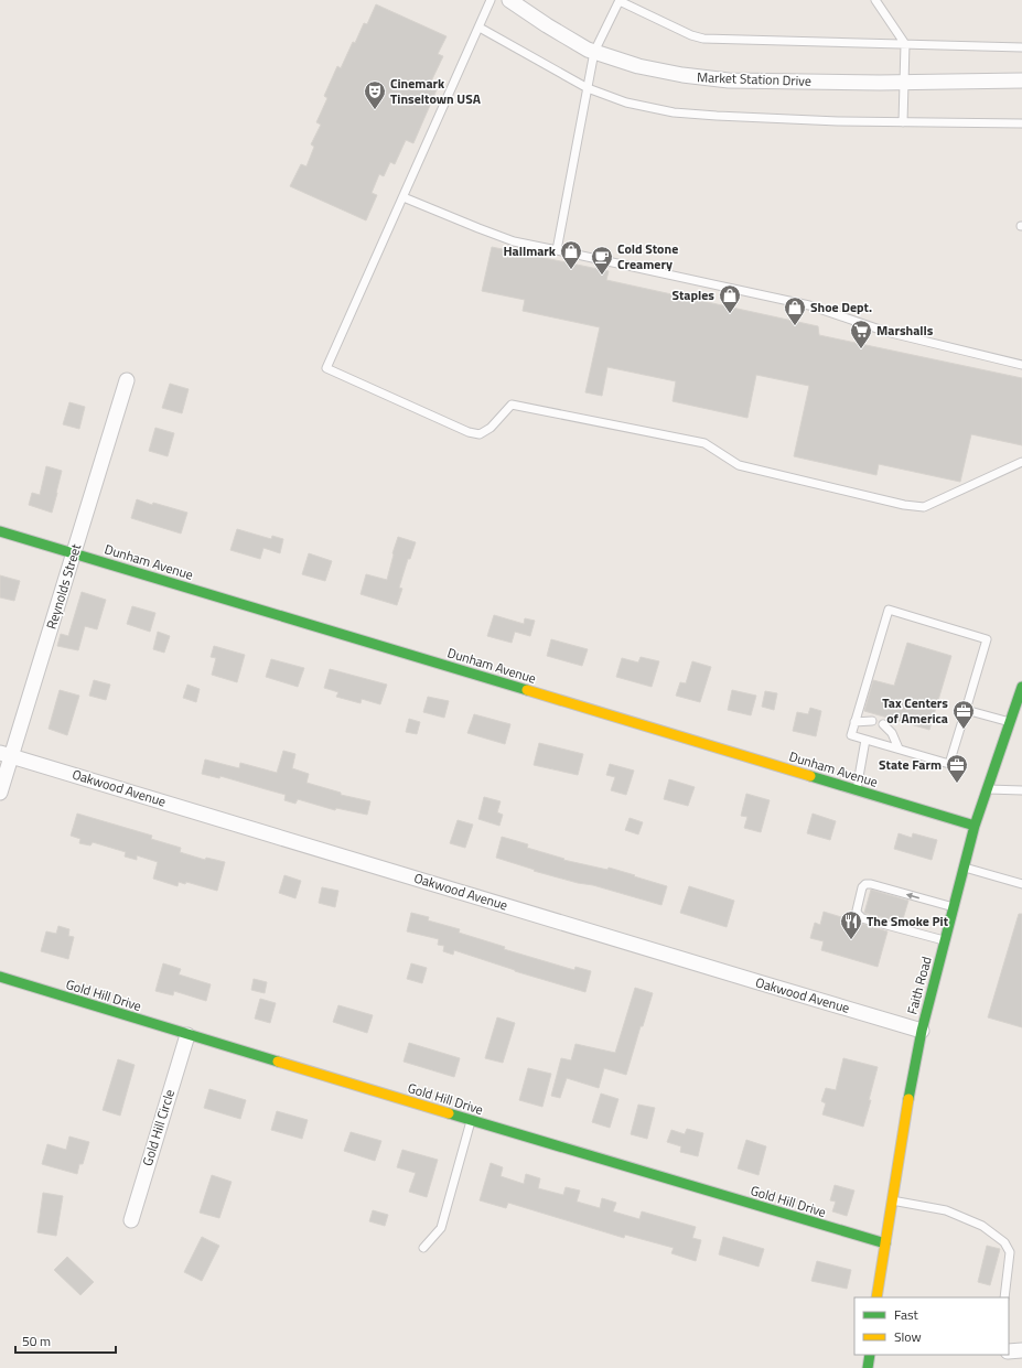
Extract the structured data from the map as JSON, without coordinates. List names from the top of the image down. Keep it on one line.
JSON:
{"streets":{"street":["Market Station Drive","Dunham Avenue","Reynolds Street","Oakwood Avenue","Faith Road","Gold Hill Drive","Gold Hill Circle"]},"crossings":[["Dunham Avenue","Reynolds Street"],["Dunham Avenue","Faith Road"],["Reynolds Street","Oakwood Avenue"],["Oakwood Avenue","Faith Road"],["Faith Road","Gold Hill Drive"],["Gold Hill Drive","Gold Hill Circle"]],"places":{"theatre":["Cinemark Tinseltown USA"],"shop":["Hallmark","Staples","Shoe Dept."],"cafe":["Cold Stone Creamery"],"supermarket":["Marshalls"],"office":["Tax Centers of America","State Farm"],"restaurant":["The Smoke Pit"]},"legend":["Fast","Slow"],"scale_bar":"50 m"}
